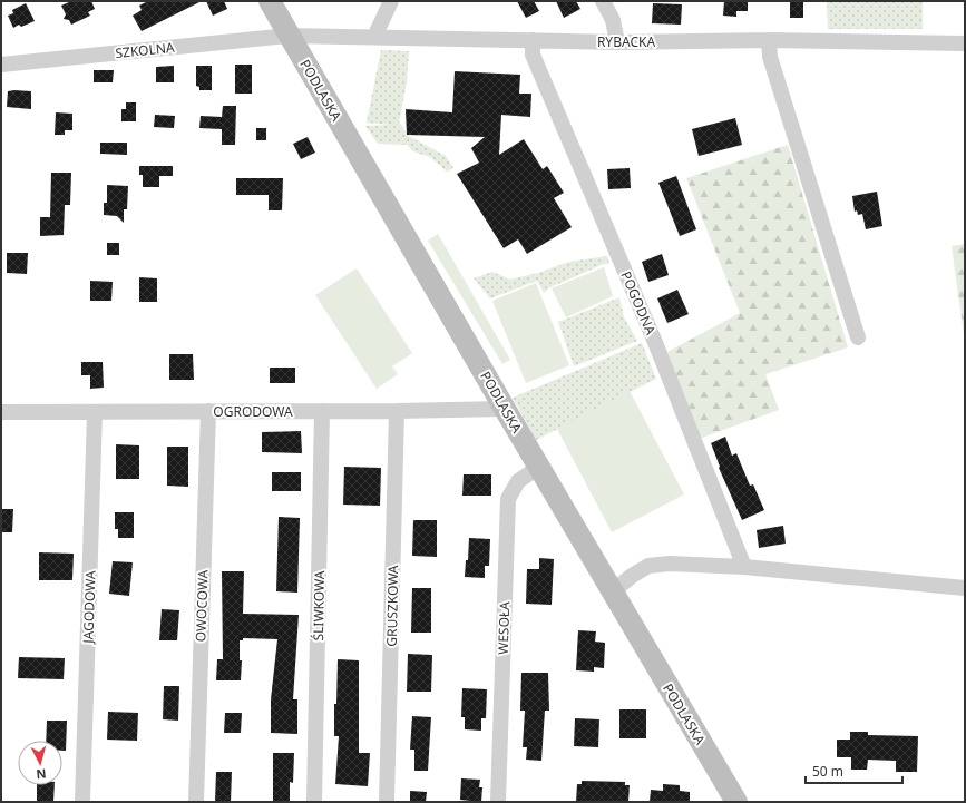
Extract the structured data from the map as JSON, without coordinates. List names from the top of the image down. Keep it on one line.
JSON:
{"streets":{"street":["RYBACKA","SZKOLNA","PODLASKA","POGODNA","OGRODOWA","OWOCOWA","ŚLIWKOWA","GRUSZKOWA","JAGODOWA","WESOŁA"]},"crossings":[["RYBACKA","SZKOLNA"],["RYBACKA","PODLASKA"],["RYBACKA","POGODNA"],["SZKOLNA","PODLASKA"],["PODLASKA","OGRODOWA"],["PODLASKA","WESOŁA"],["OGRODOWA","OWOCOWA"],["OGRODOWA","ŚLIWKOWA"],["OGRODOWA","GRUSZKOWA"],["OGRODOWA","JAGODOWA"]],"scale_bar":"50 m","north":"bottom"}
